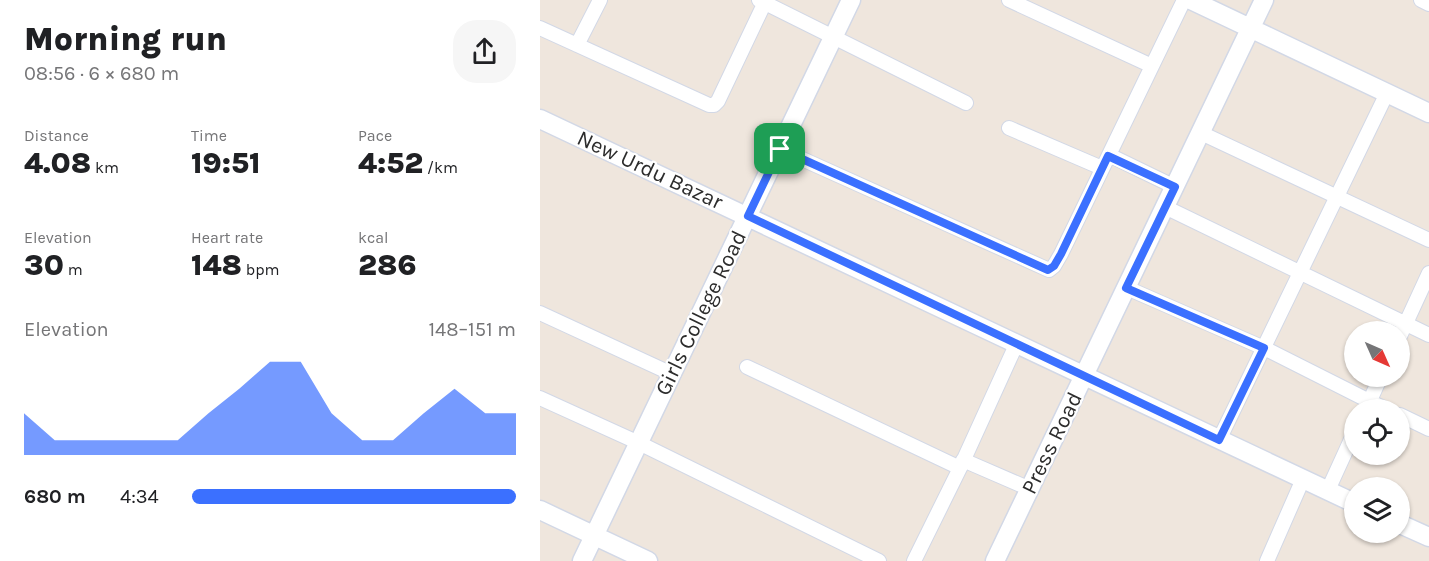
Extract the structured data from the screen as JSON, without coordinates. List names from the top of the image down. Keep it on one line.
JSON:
{"streets":{"street":["New Urdu Bazar","Girls College Road","Press Road"]},"crossings":[["New Urdu Bazar","Girls College Road"],["New Urdu Bazar","Press Road"]],"north":"bottom right","page":{"heading":["Morning run","08:56 · 6 × 680 m"],"stats":[["Distance","4.08 km"],["Time","19:51"],["Pace","4:52 /km"],["Elevation","30 m"],["Heart rate","148 bpm"],["kcal","286"]],"chart":["Elevation","148–151 m"],"list":[{"name":"680 m","note":"4:34"}]}}
